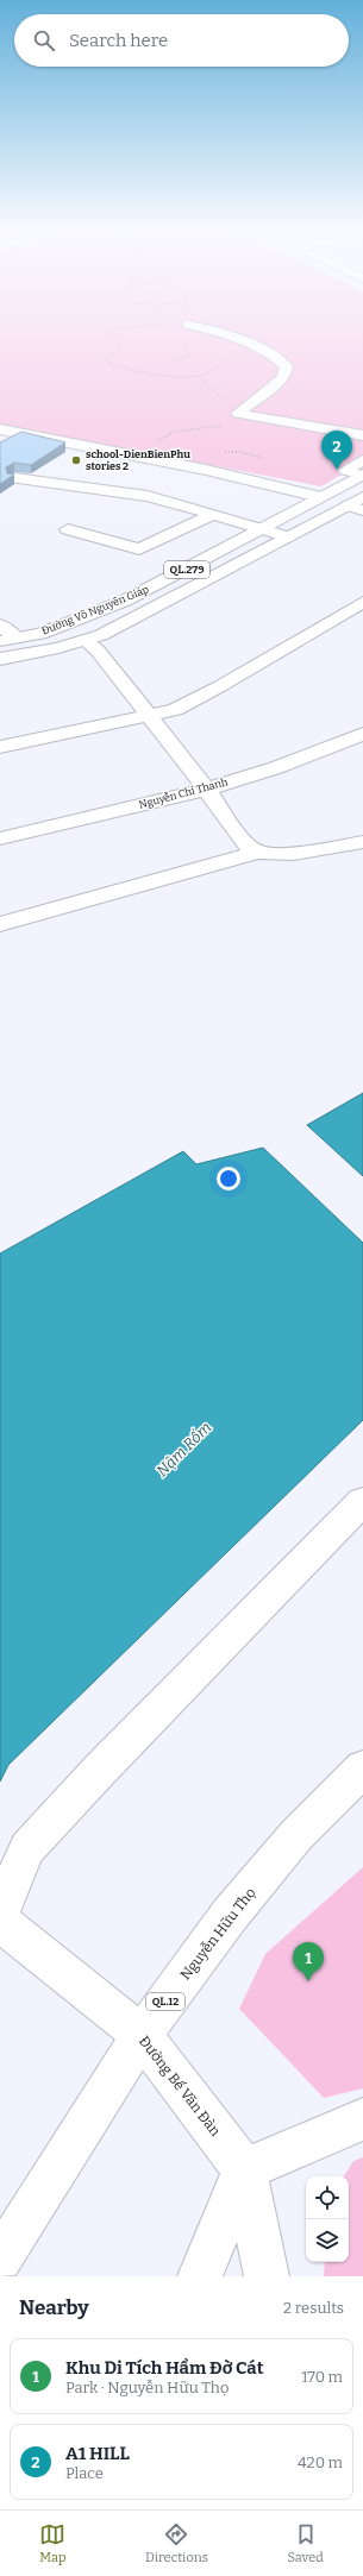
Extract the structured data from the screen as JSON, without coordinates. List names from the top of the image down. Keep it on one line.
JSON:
{"streets":{"main road":["QL.279","Đường Võ Nguyên Giáp","Nguyễn Chí Thanh","Nguyễn Hữu Thọ","QL.12","Đường Bế Văn Đàn"]},"crossings":[["Nguyễn Hữu Thọ","Đường Bế Văn Đàn"]],"water":["Nậm Rốm"],"places":["school-DienBienPhu stories 2"],"page":{"search":"Search here","pins":["2","1"],"heading":["Nearby","2 results"],"list":[{"mark":"1","name":"Khu Di Tích Hầm Đờ Cát","note":"Park · Nguyễn Hữu Thọ","value":"170 m"},{"mark":"2","name":"A1 HILL","note":"Place","value":"420 m"}],"nav":["Map","Directions","Saved"]}}
